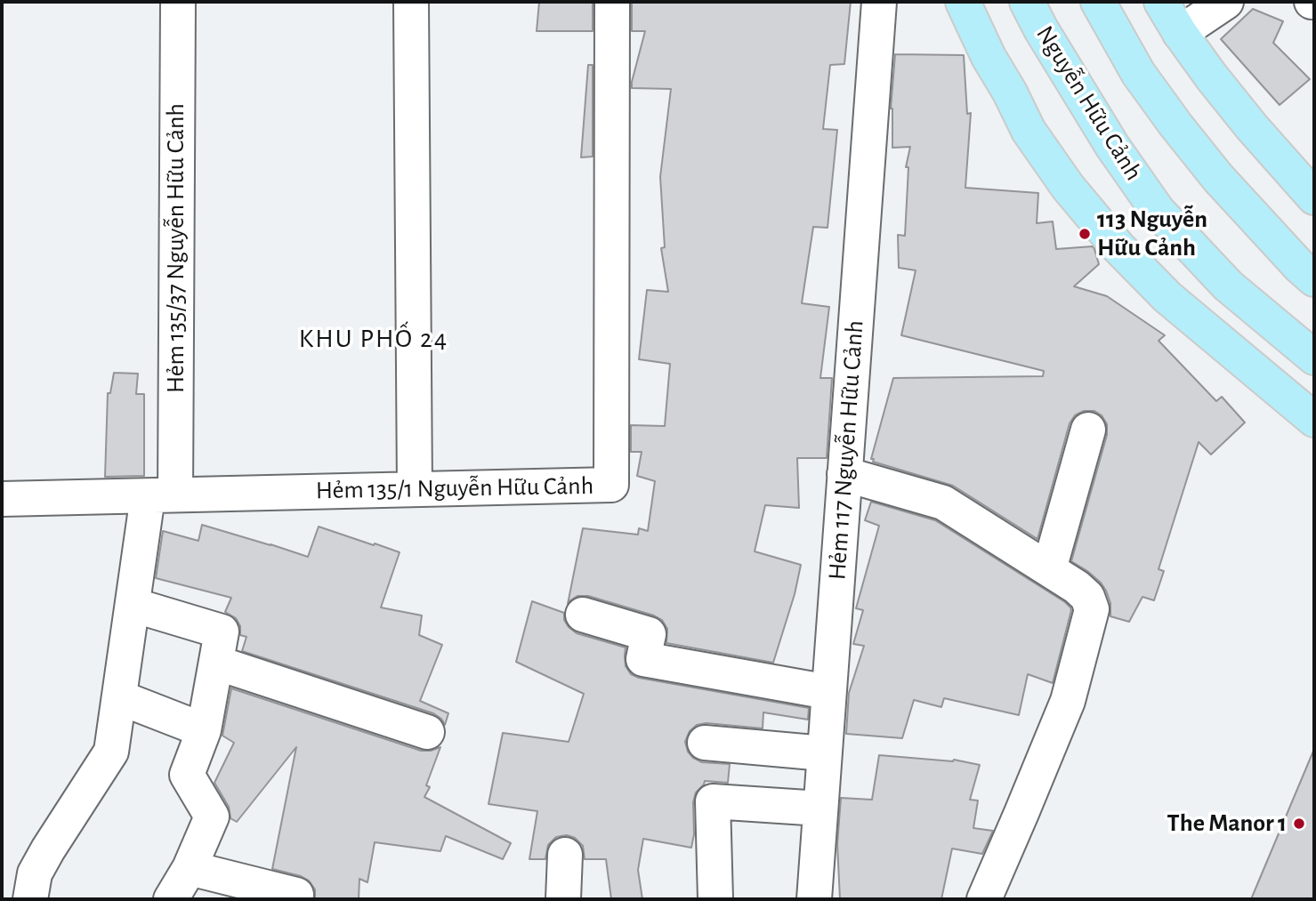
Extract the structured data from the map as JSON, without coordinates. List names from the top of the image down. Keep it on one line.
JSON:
{"streets":{"main road":["Nguyễn Hữu Cảnh"],"street":["Hẻm 135/37 Nguyễn Hữu Cảnh","Hẻm 117 Nguyễn Hữu Cảnh","Hẻm 135/1 Nguyễn Hữu Cảnh"]},"crossings":[["Hẻm 135/37 Nguyễn Hữu Cảnh","Hẻm 135/1 Nguyễn Hữu Cảnh"]],"districts":["KHU PHỐ 24"],"places":["113 Nguyễn Hữu Cảnh","The Manor 1"]}
